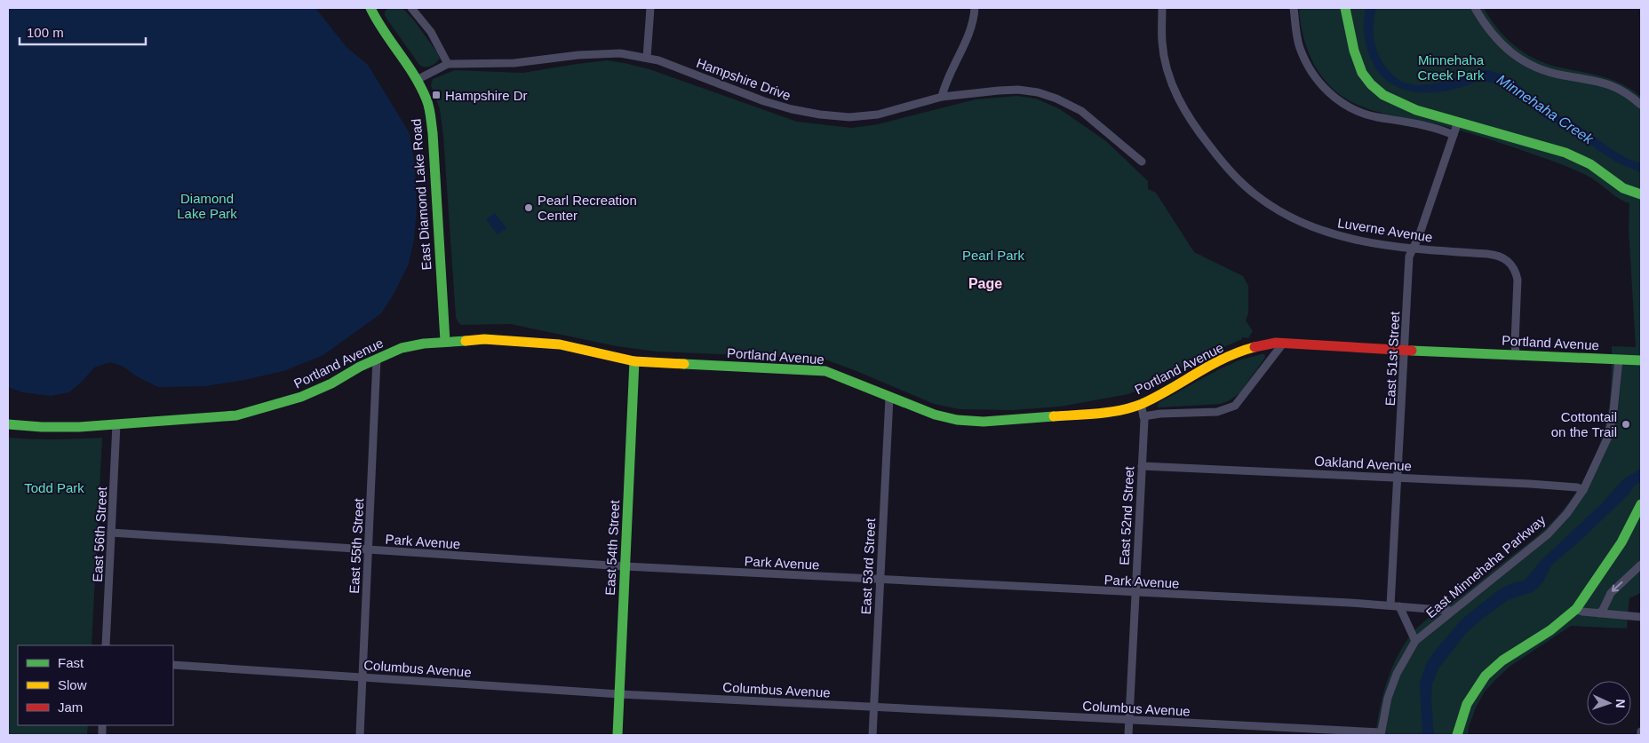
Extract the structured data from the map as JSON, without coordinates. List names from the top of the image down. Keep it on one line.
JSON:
{"streets":{"street":["Hampshire Drive","East Diamond Lake Road","Luverne Avenue","Portland Avenue","East 51st Street","Oakland Avenue","East 52nd Street","East 56th Street","Park Avenue","East 55th Street","East 54th Street","East 53rd Street","East Minnehaha Parkway","Columbus Avenue"]},"crossings":[["Hampshire Drive","East Diamond Lake Road"],["East Diamond Lake Road","Portland Avenue"],["Luverne Avenue","Portland Avenue"],["Luverne Avenue","East 51st Street"],["Portland Avenue","East 51st Street"],["Portland Avenue","East 52nd Street"],["Portland Avenue","East 56th Street"],["Portland Avenue","East 55th Street"],["Portland Avenue","East 54th Street"],["Portland Avenue","East 53rd Street"],["Portland Avenue","East Minnehaha Parkway"],["East 51st Street","Oakland Avenue"],["East 51st Street","Park Avenue"],["Oakland Avenue","East 52nd Street"],["Oakland Avenue","East Minnehaha Parkway"],["East 52nd Street","Park Avenue"],["East 52nd Street","Columbus Avenue"],["East 56th Street","Park Avenue"],["Park Avenue","East 55th Street"],["Park Avenue","East 54th Street"],["Park Avenue","East 53rd Street"],["Park Avenue","East Minnehaha Parkway"],["East 55th Street","Columbus Avenue"],["East 54th Street","Columbus Avenue"],["East 53rd Street","Columbus Avenue"]],"districts":["Page"],"water":["Minnehaha Creek"],"parks":["Minnehaha Creek Park","Diamond Lake Park","Pearl Park","Todd Park"],"places":{"transit":["Hampshire Dr"],"other":["Pearl Recreation Center","Cottontail on the Trail"]},"legend":["Fast","Slow","Jam"],"scale_bar":"100 m","north":"right"}
